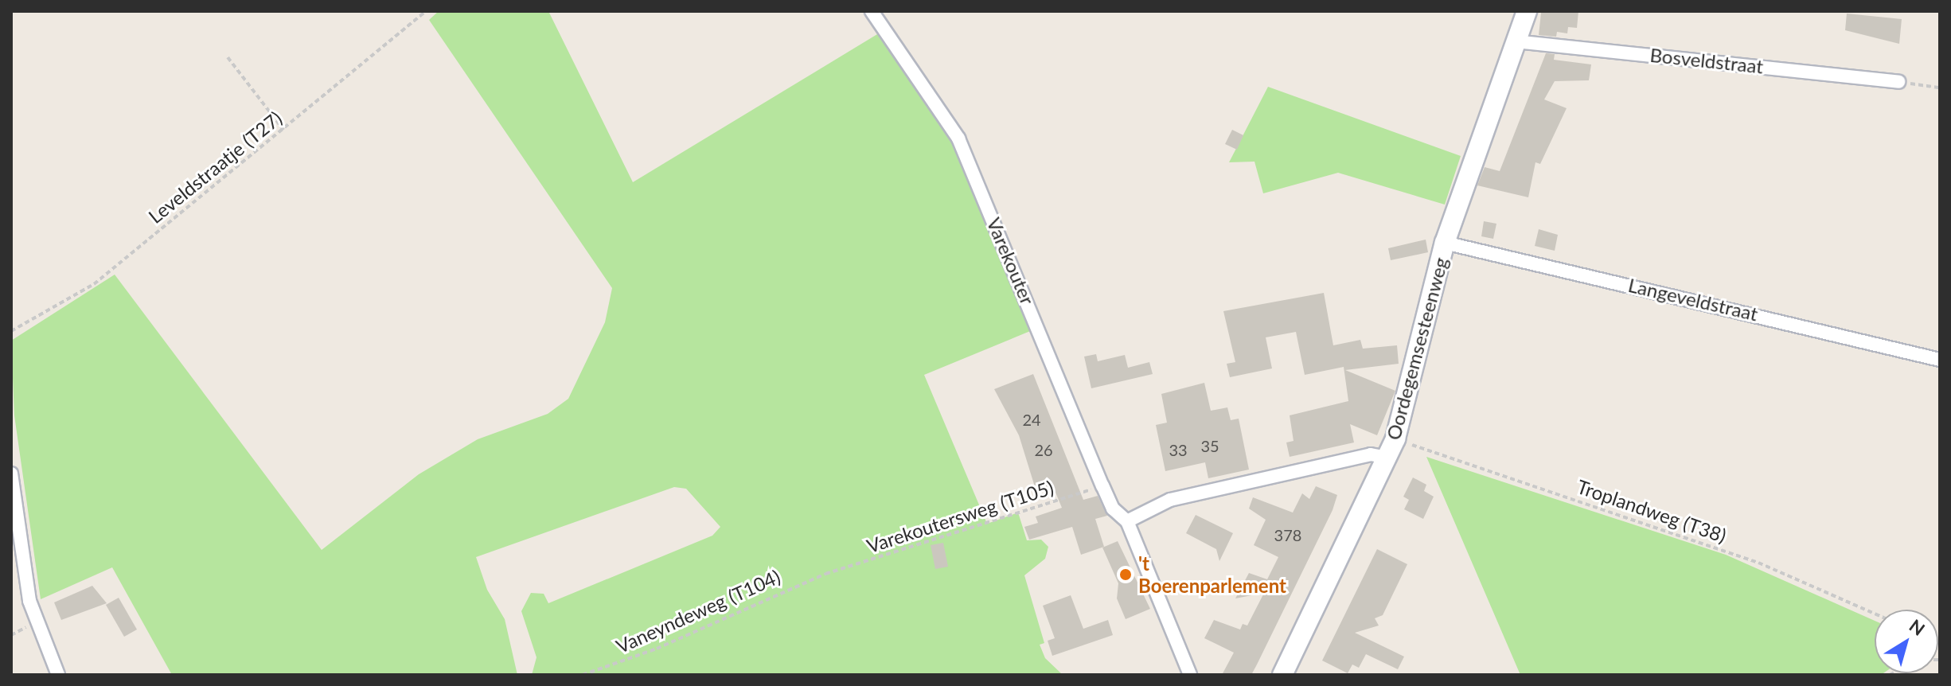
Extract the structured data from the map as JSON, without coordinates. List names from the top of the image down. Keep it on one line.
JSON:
{"streets":{"street":["Bosveldstraat","Varekouter","Langeveldstraat","Oordegemsesteenweg"],"path":["Leveldstraatje (T27)","Troplandweg (T38)","Varekoutersweg (T105)","Vaneyndeweg (T104)"]},"crossings":[["Bosveldstraat","Oordegemsesteenweg"],["Varekouter","Varekoutersweg (T105)"],["Langeveldstraat","Oordegemsesteenweg"],["Oordegemsesteenweg","Troplandweg (T38)"],["Varekoutersweg (T105)","Vaneyndeweg (T104)"]],"places":["'t Boerenparlement"],"house_numbers":["24","35","26","33","378"],"north":"top right"}
